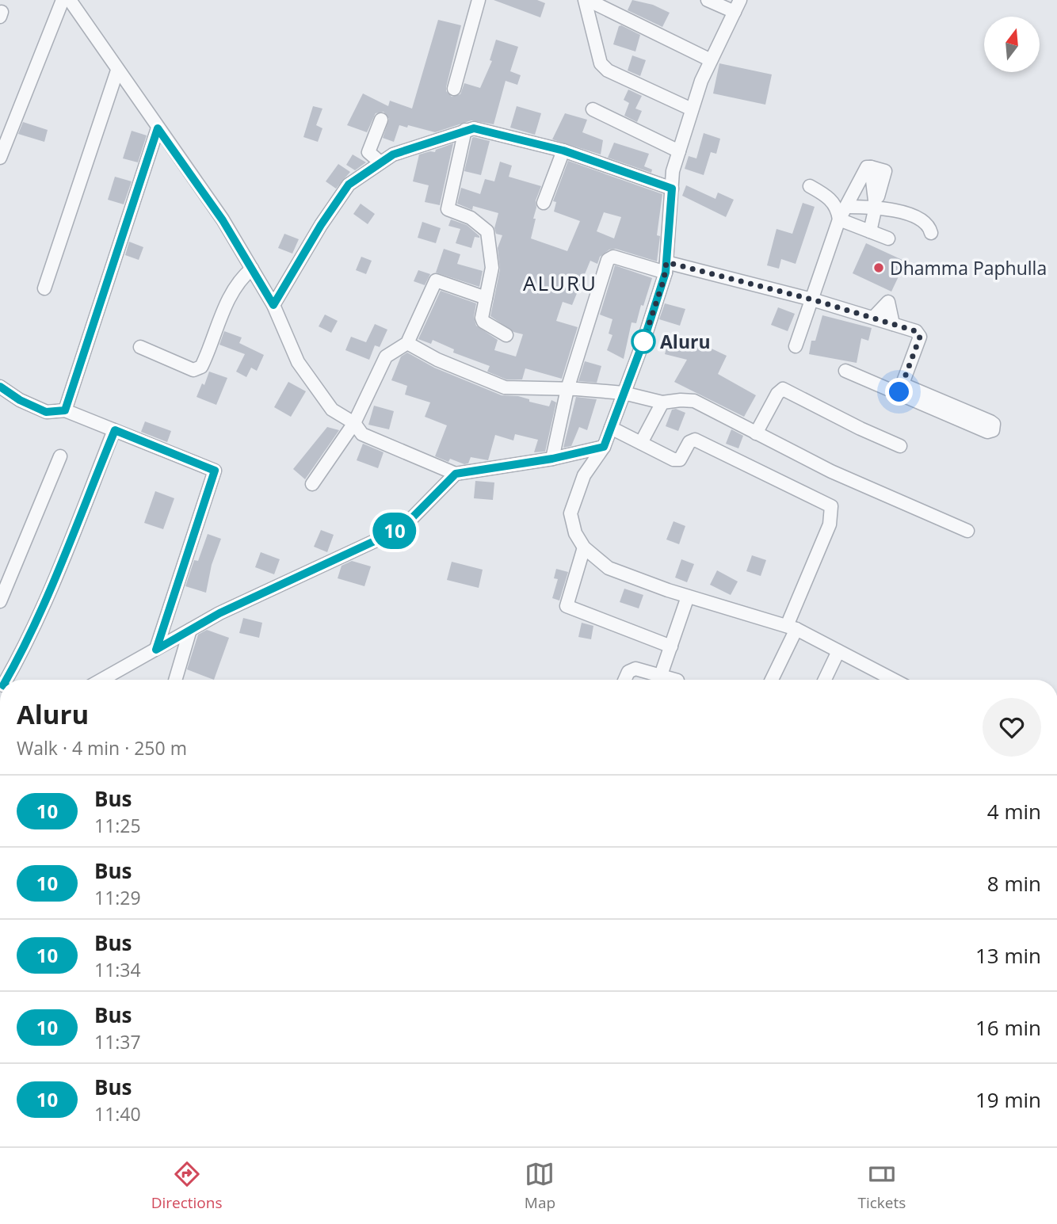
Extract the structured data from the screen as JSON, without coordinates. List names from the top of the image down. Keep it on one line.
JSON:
{"districts":["ALURU"],"places":["Dhamma Paphulla","Aluru"],"lines":["bus line 10"],"north":"top","page":{"on_map":"10","heading":["Aluru","Walk · 4 min · 250 m"],"list":[{"mark":"10","name":"Bus","note":"11:25","value":"4 min"},{"mark":"10","name":"Bus","note":"11:29","value":"8 min"},{"mark":"10","name":"Bus","note":"11:34","value":"13 min"},{"mark":"10","name":"Bus","note":"11:37","value":"16 min"},{"mark":"10","name":"Bus","note":"11:40","value":"19 min"}],"tabs":["Directions","Map","Tickets"]}}
